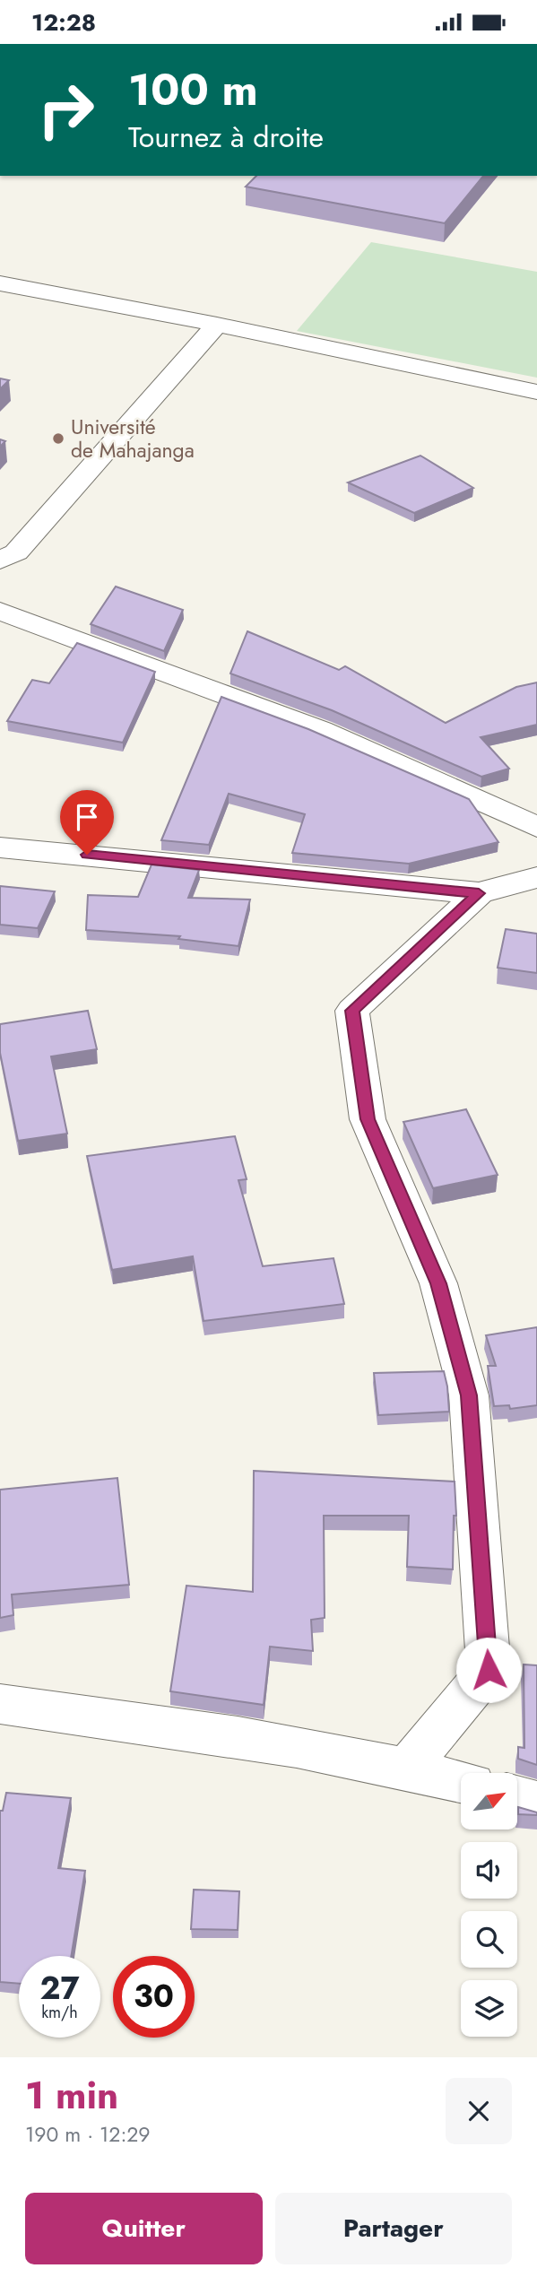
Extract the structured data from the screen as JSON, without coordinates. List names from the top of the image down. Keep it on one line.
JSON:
{"places":["Université de Mahajanga"],"north":"top right","page":{"status":"12:28","turn":["100 m","Tournez à droite"],"speed":"27 km/h","limit":"30","heading":["1 min","190 m · 12:29"],"buttons":["Quitter","Partager"]}}
